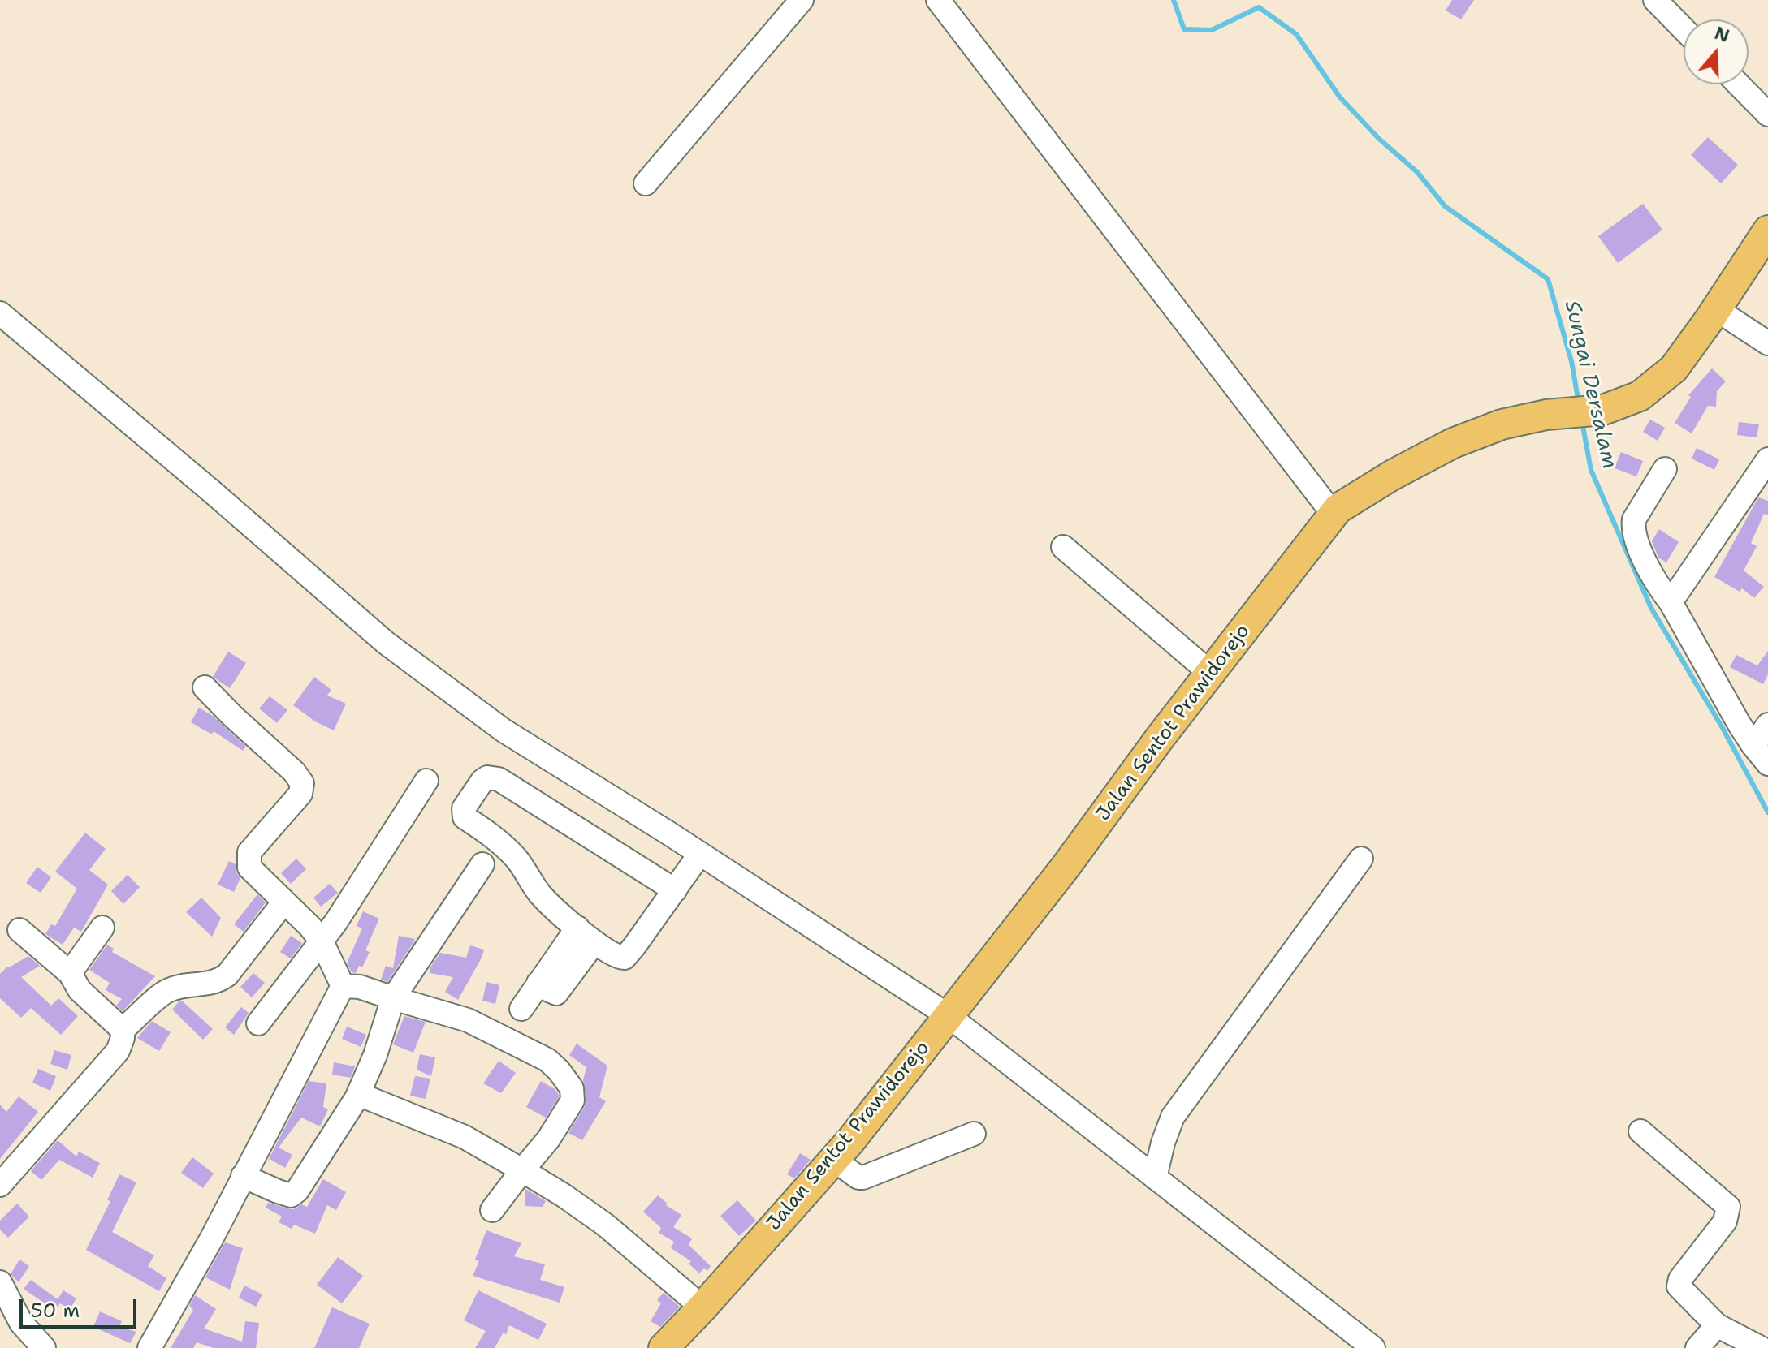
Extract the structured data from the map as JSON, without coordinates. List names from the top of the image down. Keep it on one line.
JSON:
{"streets":{"main road":["Jalan Sentot Prawidorejo"]},"water":["Sungai Dersalam"],"scale_bar":"50 m","north":"top"}
